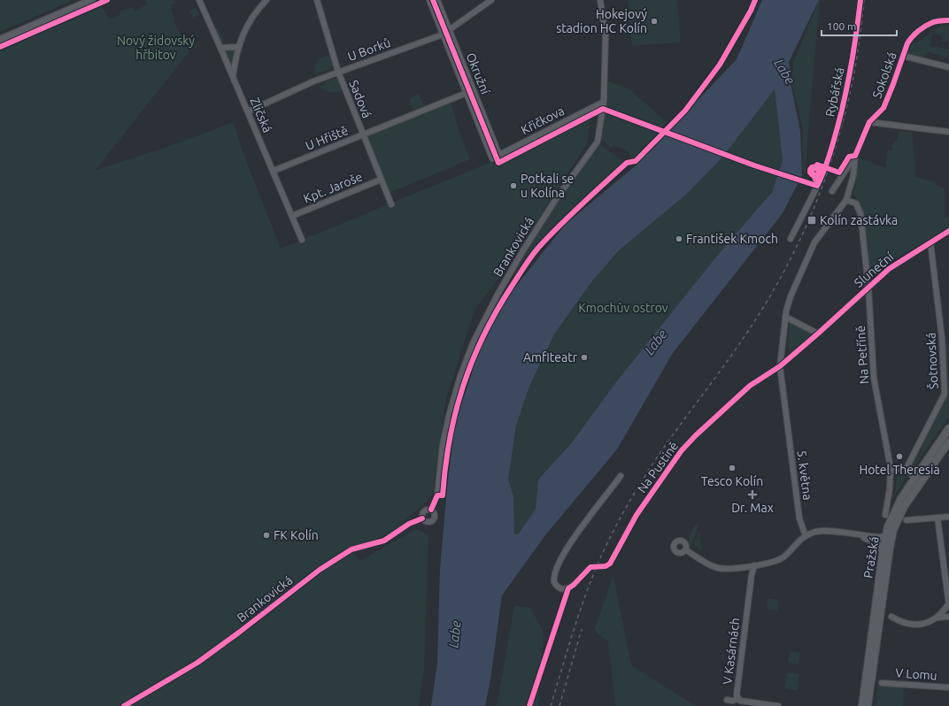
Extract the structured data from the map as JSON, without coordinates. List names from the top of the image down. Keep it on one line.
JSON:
{"streets":{"street":["U Borků","Okružní","Sokolská","Rybářská","Sadová","Zličská","Křičkova","U Hřiště","Kpt. Jaroše","Brankovická","Sluneční","Na Petříně","Šotnovská","Na Pustině","5. května","Pražská","V Kasárnách","V Lomu"]},"crossings":[["U Borků","Okružní"],["U Borků","Sadová"],["U Borků","Zličská"],["Okružní","Křičkova"],["Okružní","U Hřiště"],["Sadová","U Hřiště"],["Sadová","Kpt. Jaroše"],["Zličská","U Hřiště"],["Zličská","Kpt. Jaroše"],["Křičkova","Brankovická"],["Sluneční","Na Petříně"],["Sluneční","Šotnovská"],["Sluneční","Na Pustině"],["Sluneční","5. května"],["Na Petříně","5. května"],["Na Pustině","5. května"]],"water":["Labe"],"parks":["Nový židovský hřbitov","Kmochův ostrov"],"places":{"other":["Hokejový stadion HC Kolín","Potkali se u Kolína","František Kmoch","Amfiteatr","Hotel Theresia","Tesco Kolín","FK Kolín"],"transit":["Kolín zastávka"],"health":["Dr. Max"]},"scale_bar":"100 m"}
